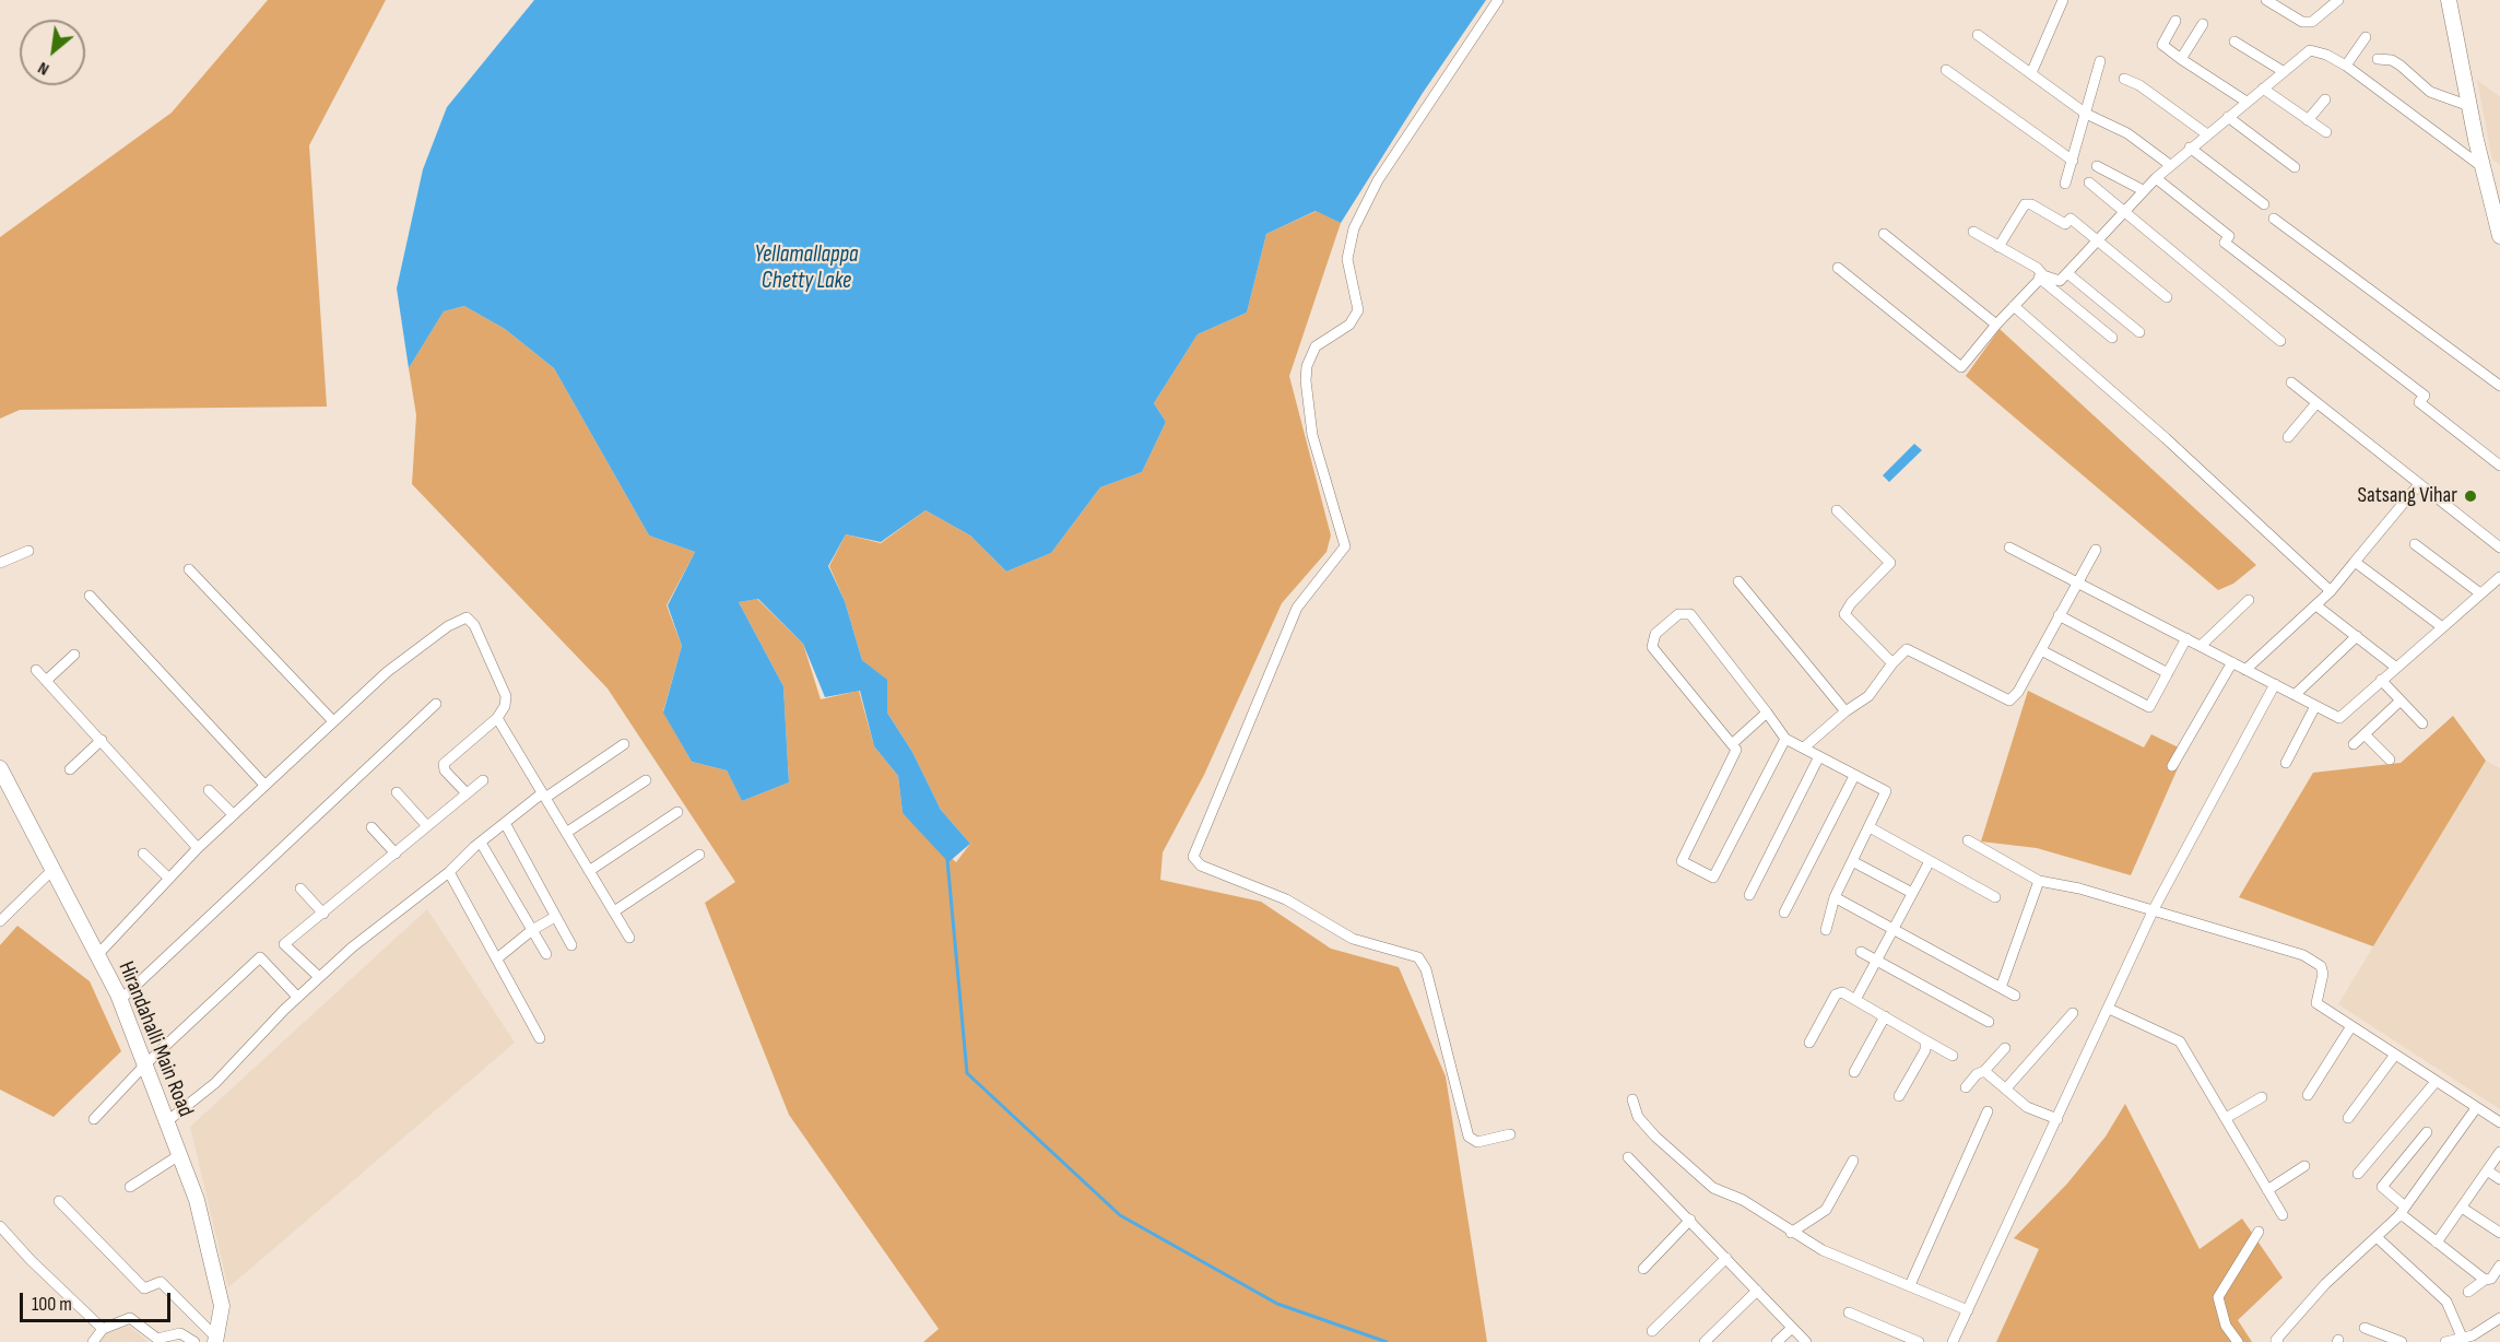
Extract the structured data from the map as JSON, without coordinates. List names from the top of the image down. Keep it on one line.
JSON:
{"streets":{"main road":["Hirandahalli Main Road"]},"water":["Yellamallappa Chetty Lake"],"places":["Satsang Vihar"],"scale_bar":"100 m","north":"bottom left"}
